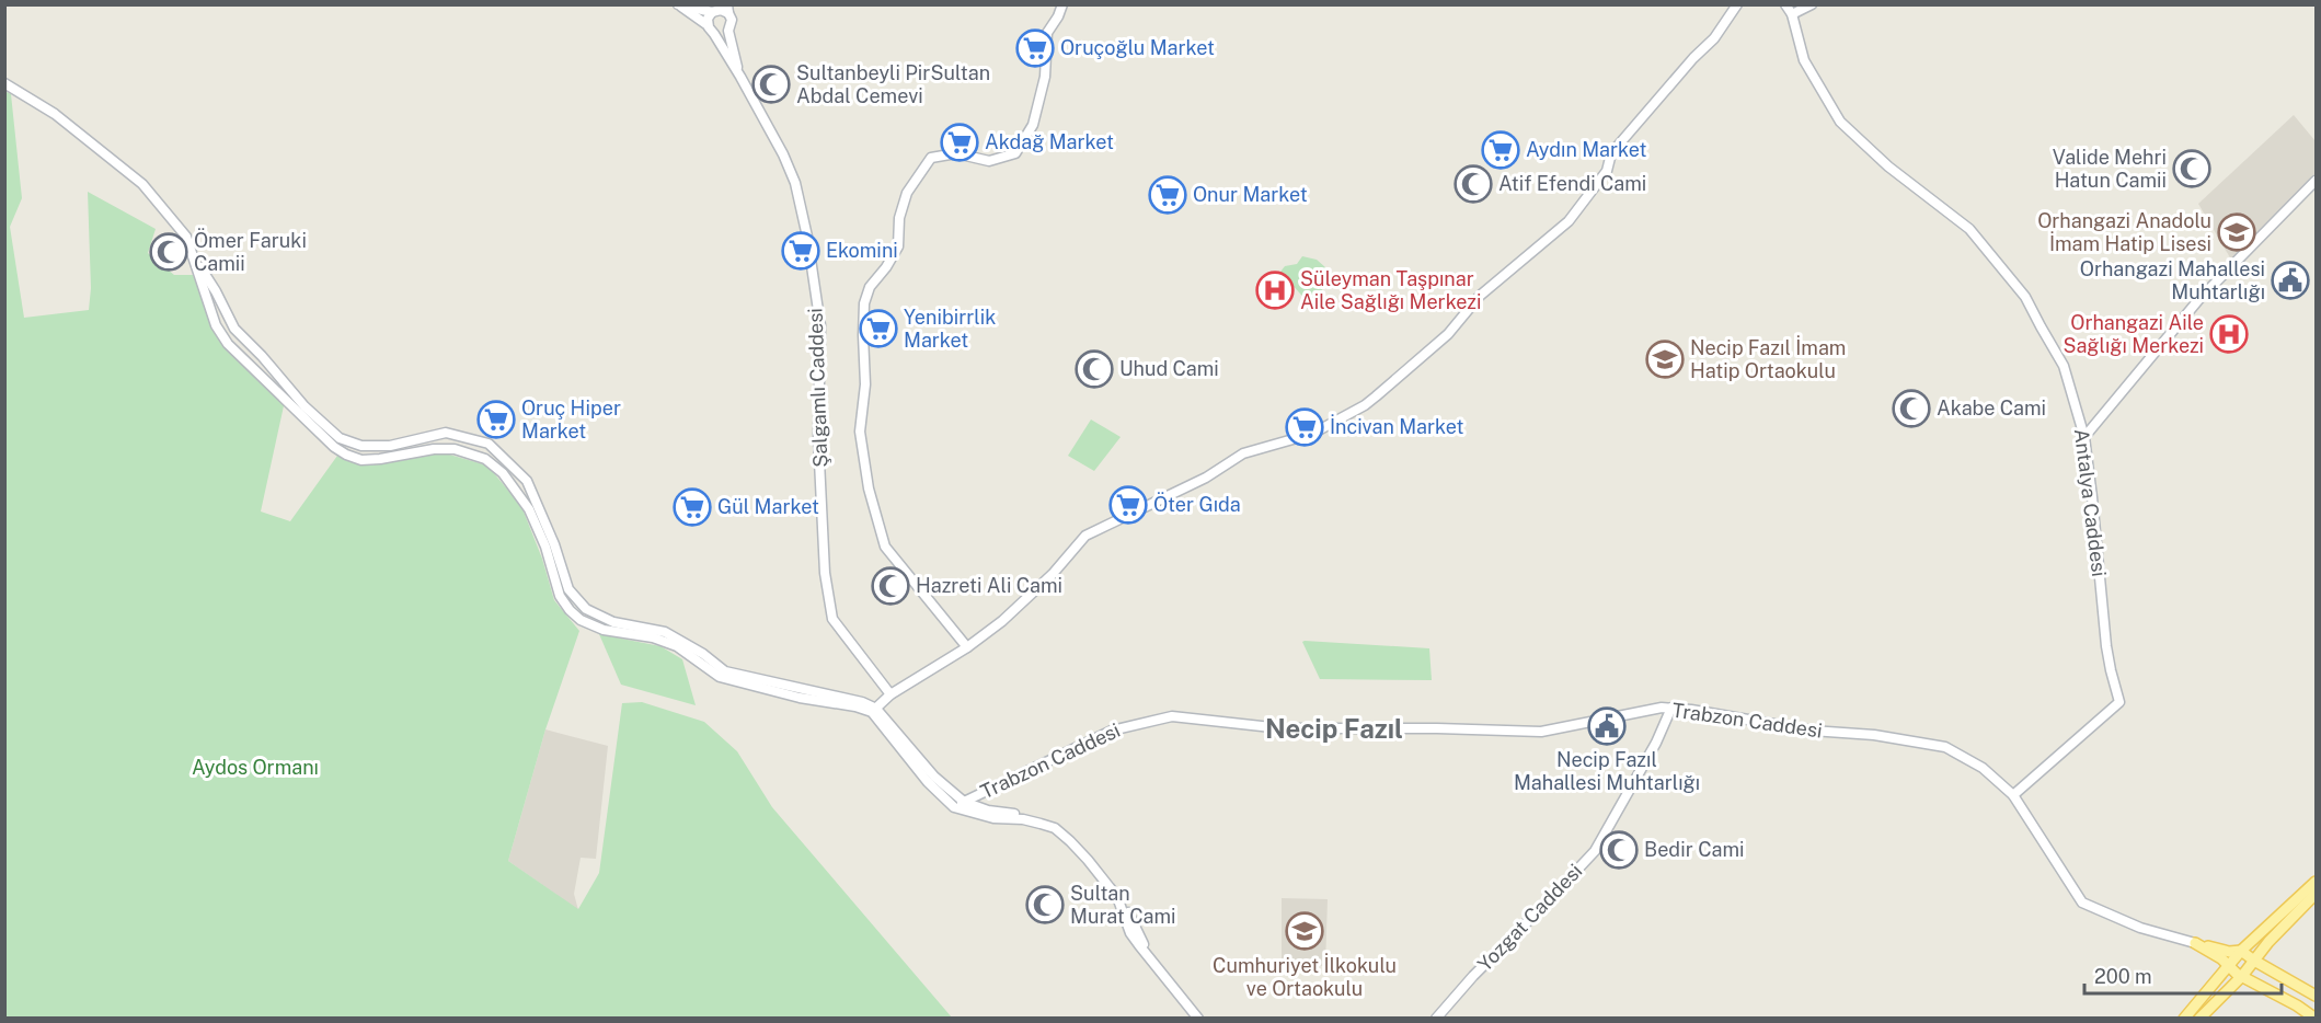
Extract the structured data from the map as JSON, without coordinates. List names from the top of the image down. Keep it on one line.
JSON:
{"streets":{"main road":["Trabzon Caddesi"],"street":["Şalgamlı Caddesi","Antalya Caddesi","Yozgat Caddesi"]},"crossings":[["Antalya Caddesi","Trabzon Caddesi"],["Trabzon Caddesi","Yozgat Caddesi"]],"districts":["Necip Fazıl"],"parks":["Aydos Ormanı"],"places":{"supermarket":["Oruçoğlu Market","Akdağ Market","Aydın Market","Onur Market","Ekomini","Yenibirrlik Market","Oruç Hiper Market","İncivan Market","Öter Gıda","Gül Market"],"mosque":["Sultanbeyli PirSultan Abdal Cemevi","Valide Mehri Hatun Camii","Atif Efendi Cami","Ömer Faruki Camii","Uhud Cami","Akabe Cami","Hazreti Ali Cami","Bedir Cami","Sultan Murat Cami"],"school or university":["Orhangazi Anadolu İmam Hatip Lisesi","Necip Fazıl İmam Hatip Ortaokulu","Cumhuriyet İlkokulu ve Ortaokulu"],"public building":["Orhangazi Mahallesi Muhtarlığı","Necip Fazıl Mahallesi Muhtarlığı"],"hospital":["Süleyman Taşpınar Aile Sağlığı Merkezi","Orhangazi Aile Sağlığı Merkezi"]},"scale_bar":"200 m"}
